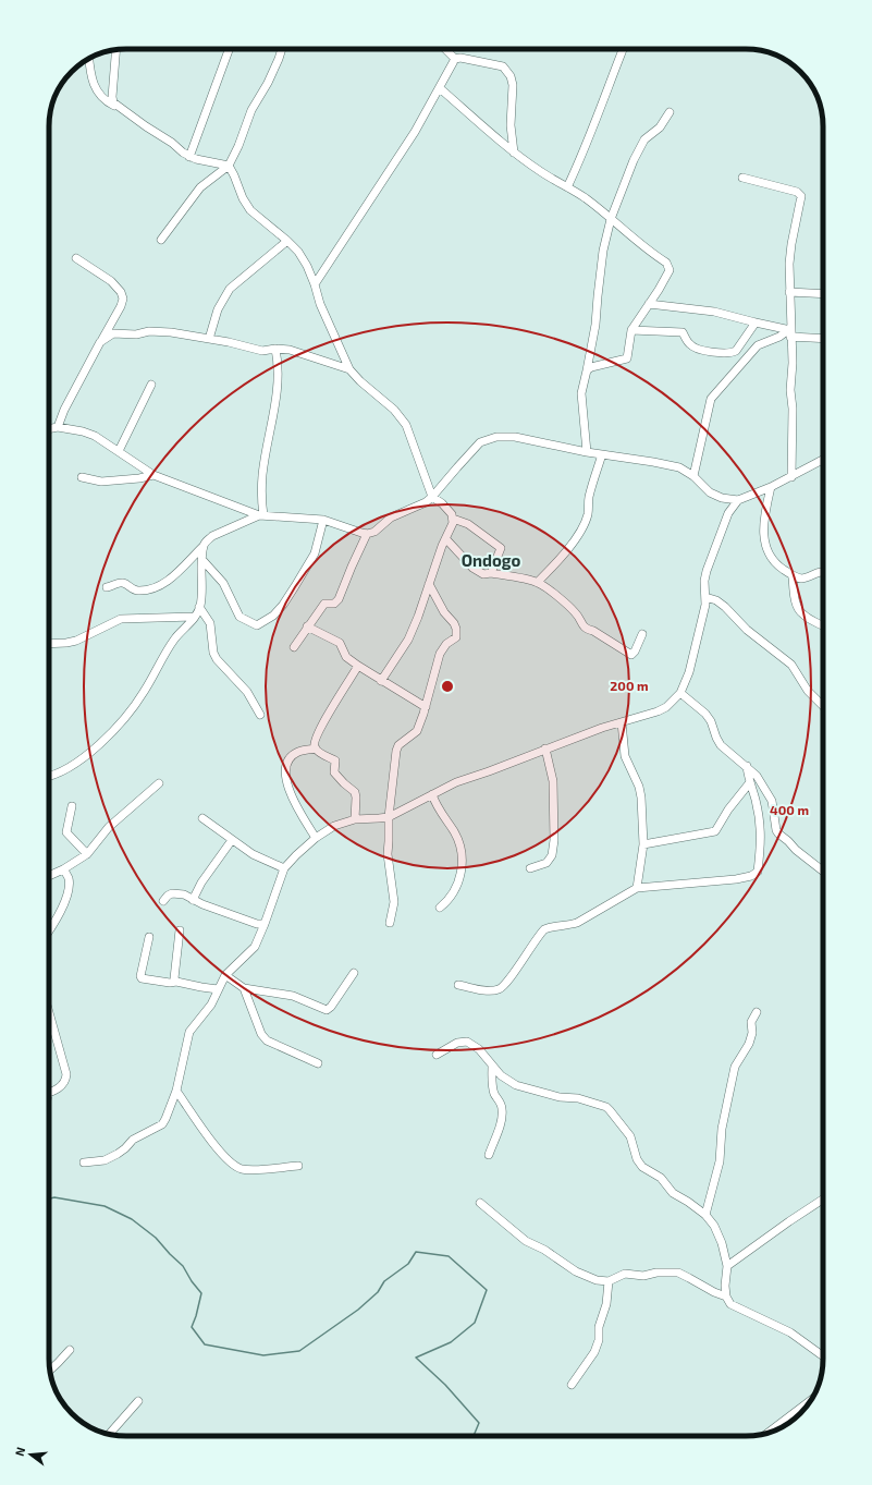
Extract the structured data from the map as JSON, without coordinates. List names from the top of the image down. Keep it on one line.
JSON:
{"districts":["Ondogo"],"north":"left","rings":["200 m","400 m"]}
